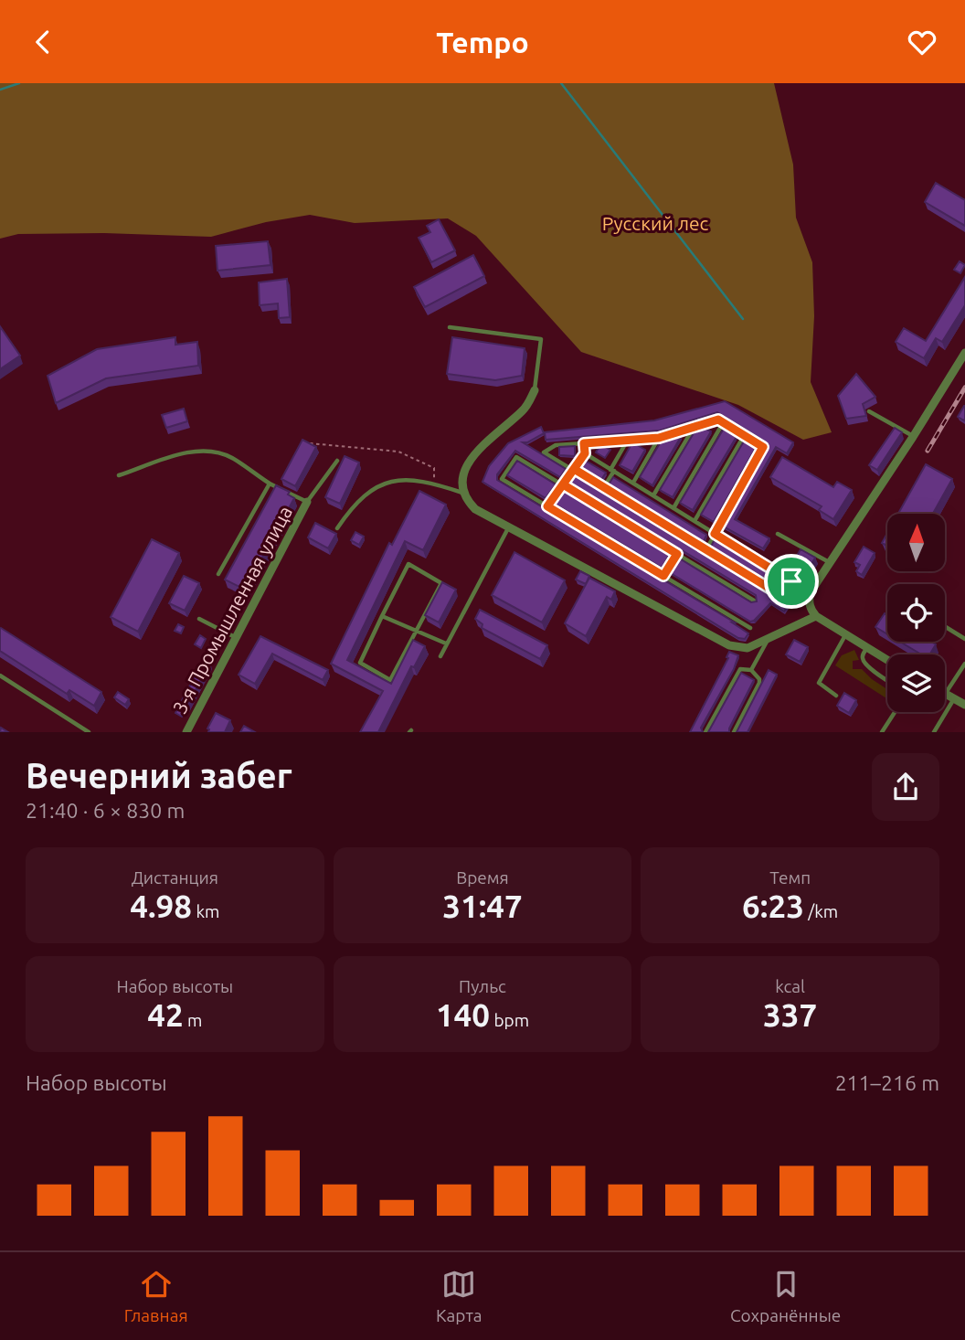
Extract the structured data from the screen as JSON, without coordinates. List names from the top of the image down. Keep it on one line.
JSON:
{"streets":{"street":["3-я Промышленная улица"]},"parks":["Русский лес"],"north":"top","page":{"header":"Tempo","heading":["Вечерний забег","21:40 · 6 × 830 m"],"stats":[["Дистанция","4.98 km"],["Время","31:47"],["Темп","6:23 /km"],["Набор высоты","42 m"],["Пульс","140 bpm"],["kcal","337"]],"chart":["Набор высоты","211–216 m"],"tabs":["Главная","Карта","Сохранённые"]}}
